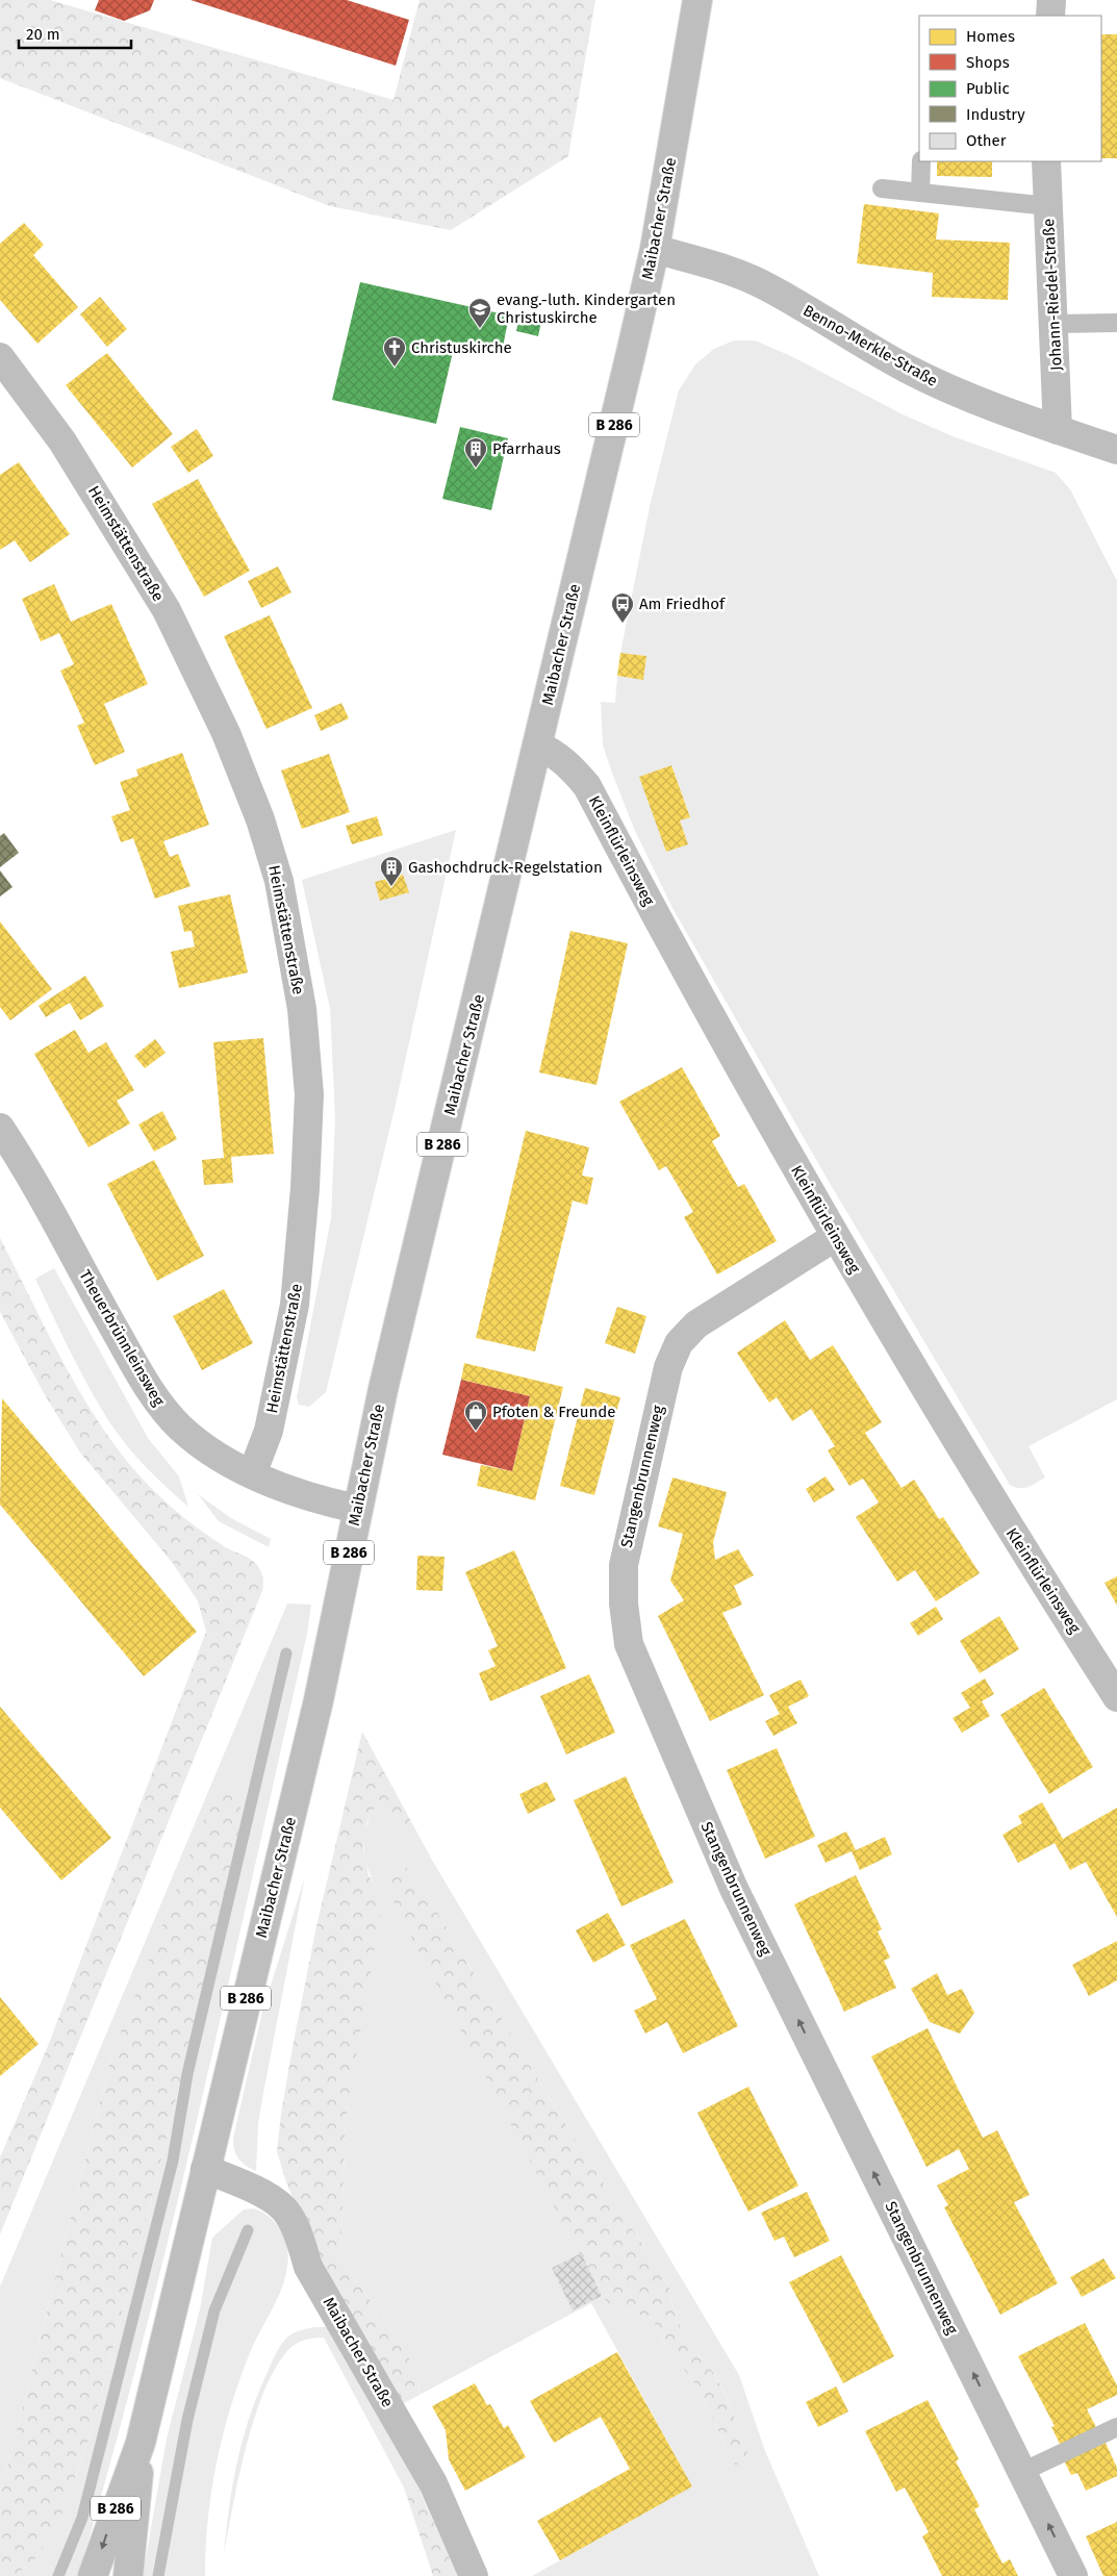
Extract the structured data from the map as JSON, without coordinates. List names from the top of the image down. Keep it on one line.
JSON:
{"streets":{"street":["Maibacher Straße","Johann-Riedel-Straße","Benno-Merkle-Straße","B 286","Heimstättenstraße","Kleinflürleinsweg","Theuerbrünnleinsweg","Stangenbrunnenweg"]},"crossings":[["Maibacher Straße","Benno-Merkle-Straße"],["Maibacher Straße","Kleinflürleinsweg"],["Maibacher Straße","Theuerbrünnleinsweg"],["Johann-Riedel-Straße","Benno-Merkle-Straße"],["Heimstättenstraße","Theuerbrünnleinsweg"],["Kleinflürleinsweg","Stangenbrunnenweg"]],"one_way":["Stangenbrunnenweg"],"places":{"school or university":["evang.-luth. Kindergarten Christuskirche"],"church":["Christuskirche"],"building":["Pfarrhaus","Gashochdruck-Regelstation"],"bus stop":["Am Friedhof"],"shop":["Pfoten & Freunde"]},"legend":["Homes","Shops","Public","Industry","Other"],"scale_bar":"20 m"}
